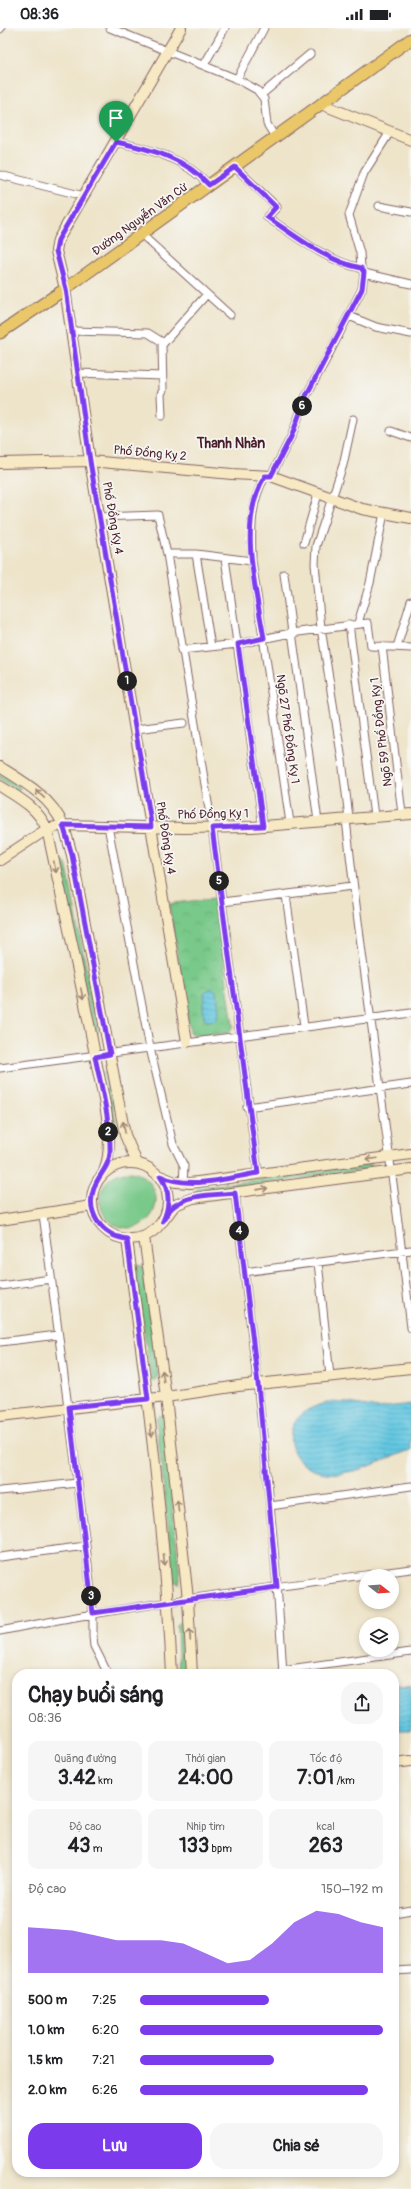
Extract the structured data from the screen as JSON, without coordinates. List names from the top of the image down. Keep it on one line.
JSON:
{"streets":{"main road":["Đường Nguyễn Văn Cừ"],"street":["Phố Đồng Kỵ 2","Phố Đồng Kỵ 4","Ngõ 27 Phố Đồng Kỵ 1","Ngõ 59 Phố Đồng Kỵ 1","Phố Đồng Kỵ 1"]},"crossings":[["Đường Nguyễn Văn Cừ","Phố Đồng Kỵ 4"],["Phố Đồng Kỵ 2","Phố Đồng Kỵ 4"],["Phố Đồng Kỵ 2","Ngõ 27 Phố Đồng Kỵ 1"],["Phố Đồng Kỵ 4","Phố Đồng Kỵ 1"],["Ngõ 27 Phố Đồng Kỵ 1","Phố Đồng Kỵ 1"],["Ngõ 59 Phố Đồng Kỵ 1","Phố Đồng Kỵ 1"]],"districts":["Thanh Nhàn"],"north":"right","page":{"status":"08:36","pins":["6","1","5","2","4","3"],"heading":["Chạy buổi sáng","08:36"],"stats":[["Quãng đường","3.42 km"],["Thời gian","24:00"],["Tốc độ","7:01 /km"],["Độ cao","43 m"],["Nhịp tim","133 bpm"],["kcal","263"]],"chart":["Độ cao","150–192 m"],"list":[{"name":"500 m","note":"7:25"},{"name":"1.0 km","note":"6:20"},{"name":"1.5 km","note":"7:21"},{"name":"2.0 km","note":"6:26"}],"buttons":["Lưu","Chia sẻ"]}}
